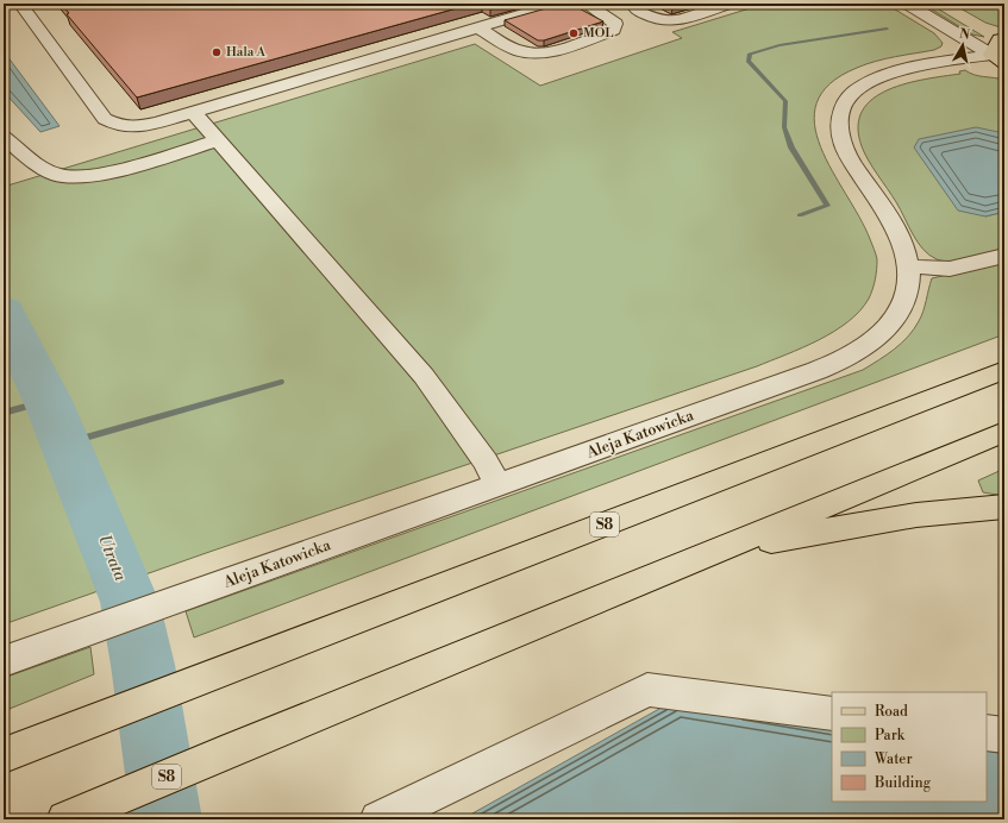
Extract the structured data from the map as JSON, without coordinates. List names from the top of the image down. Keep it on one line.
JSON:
{"streets":{"highway":["S8"],"street":["Aleja Katowicka"]},"water":["Utrata"],"places":["MOL","Hala A"],"legend":["Road","Park","Water","Building"],"north":"top"}
